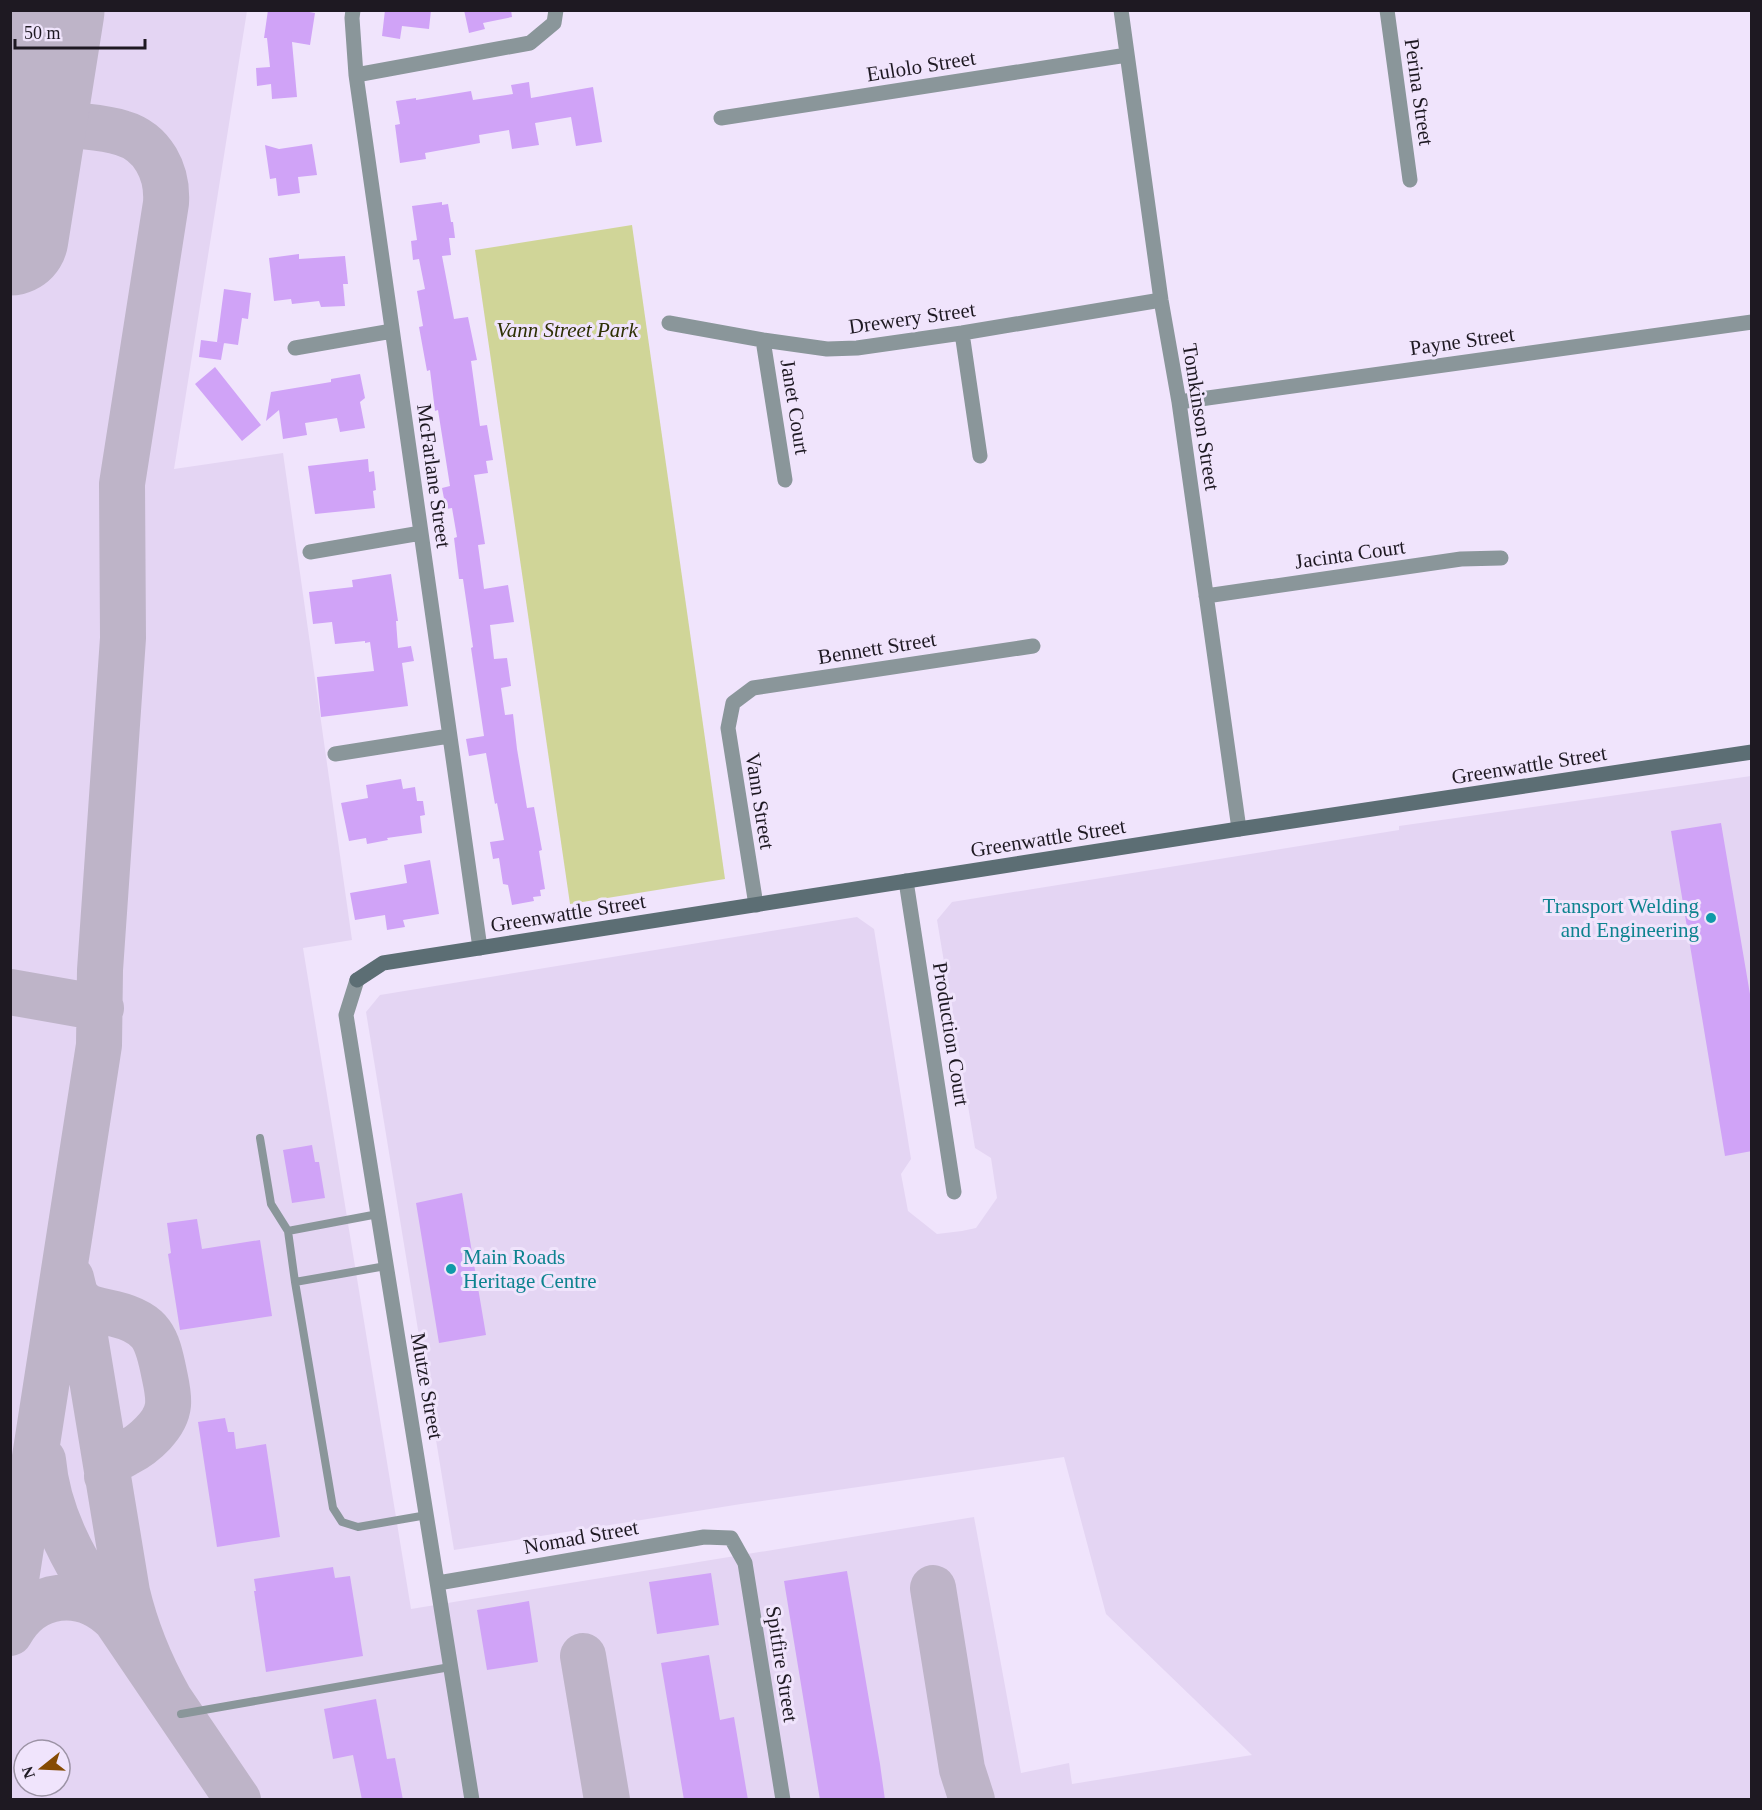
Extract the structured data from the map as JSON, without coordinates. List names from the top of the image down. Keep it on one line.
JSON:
{"streets":{"street":["Eulolo Street","Perina Street","Drewery Street","Payne Street","Janet Court","Tomkinson Street","McFarlane Street","Jacinta Court","Bennett Street","Greenwattle Street","Vann Street","Production Court","Mutze Street","Nomad Street","Spitfire Street"]},"crossings":[["Eulolo Street","Tomkinson Street"],["Drewery Street","Janet Court"],["Drewery Street","Tomkinson Street"],["Payne Street","Tomkinson Street"],["Tomkinson Street","Jacinta Court"],["Tomkinson Street","Greenwattle Street"],["McFarlane Street","Greenwattle Street"],["Bennett Street","Vann Street"],["Greenwattle Street","Vann Street"],["Greenwattle Street","Production Court"],["Greenwattle Street","Mutze Street"],["Mutze Street","Nomad Street"],["Nomad Street","Spitfire Street"]],"parks":["Vann Street Park"],"places":["Transport Welding and Engineering","Main Roads Heritage Centre"],"scale_bar":"50 m","north":"left"}
